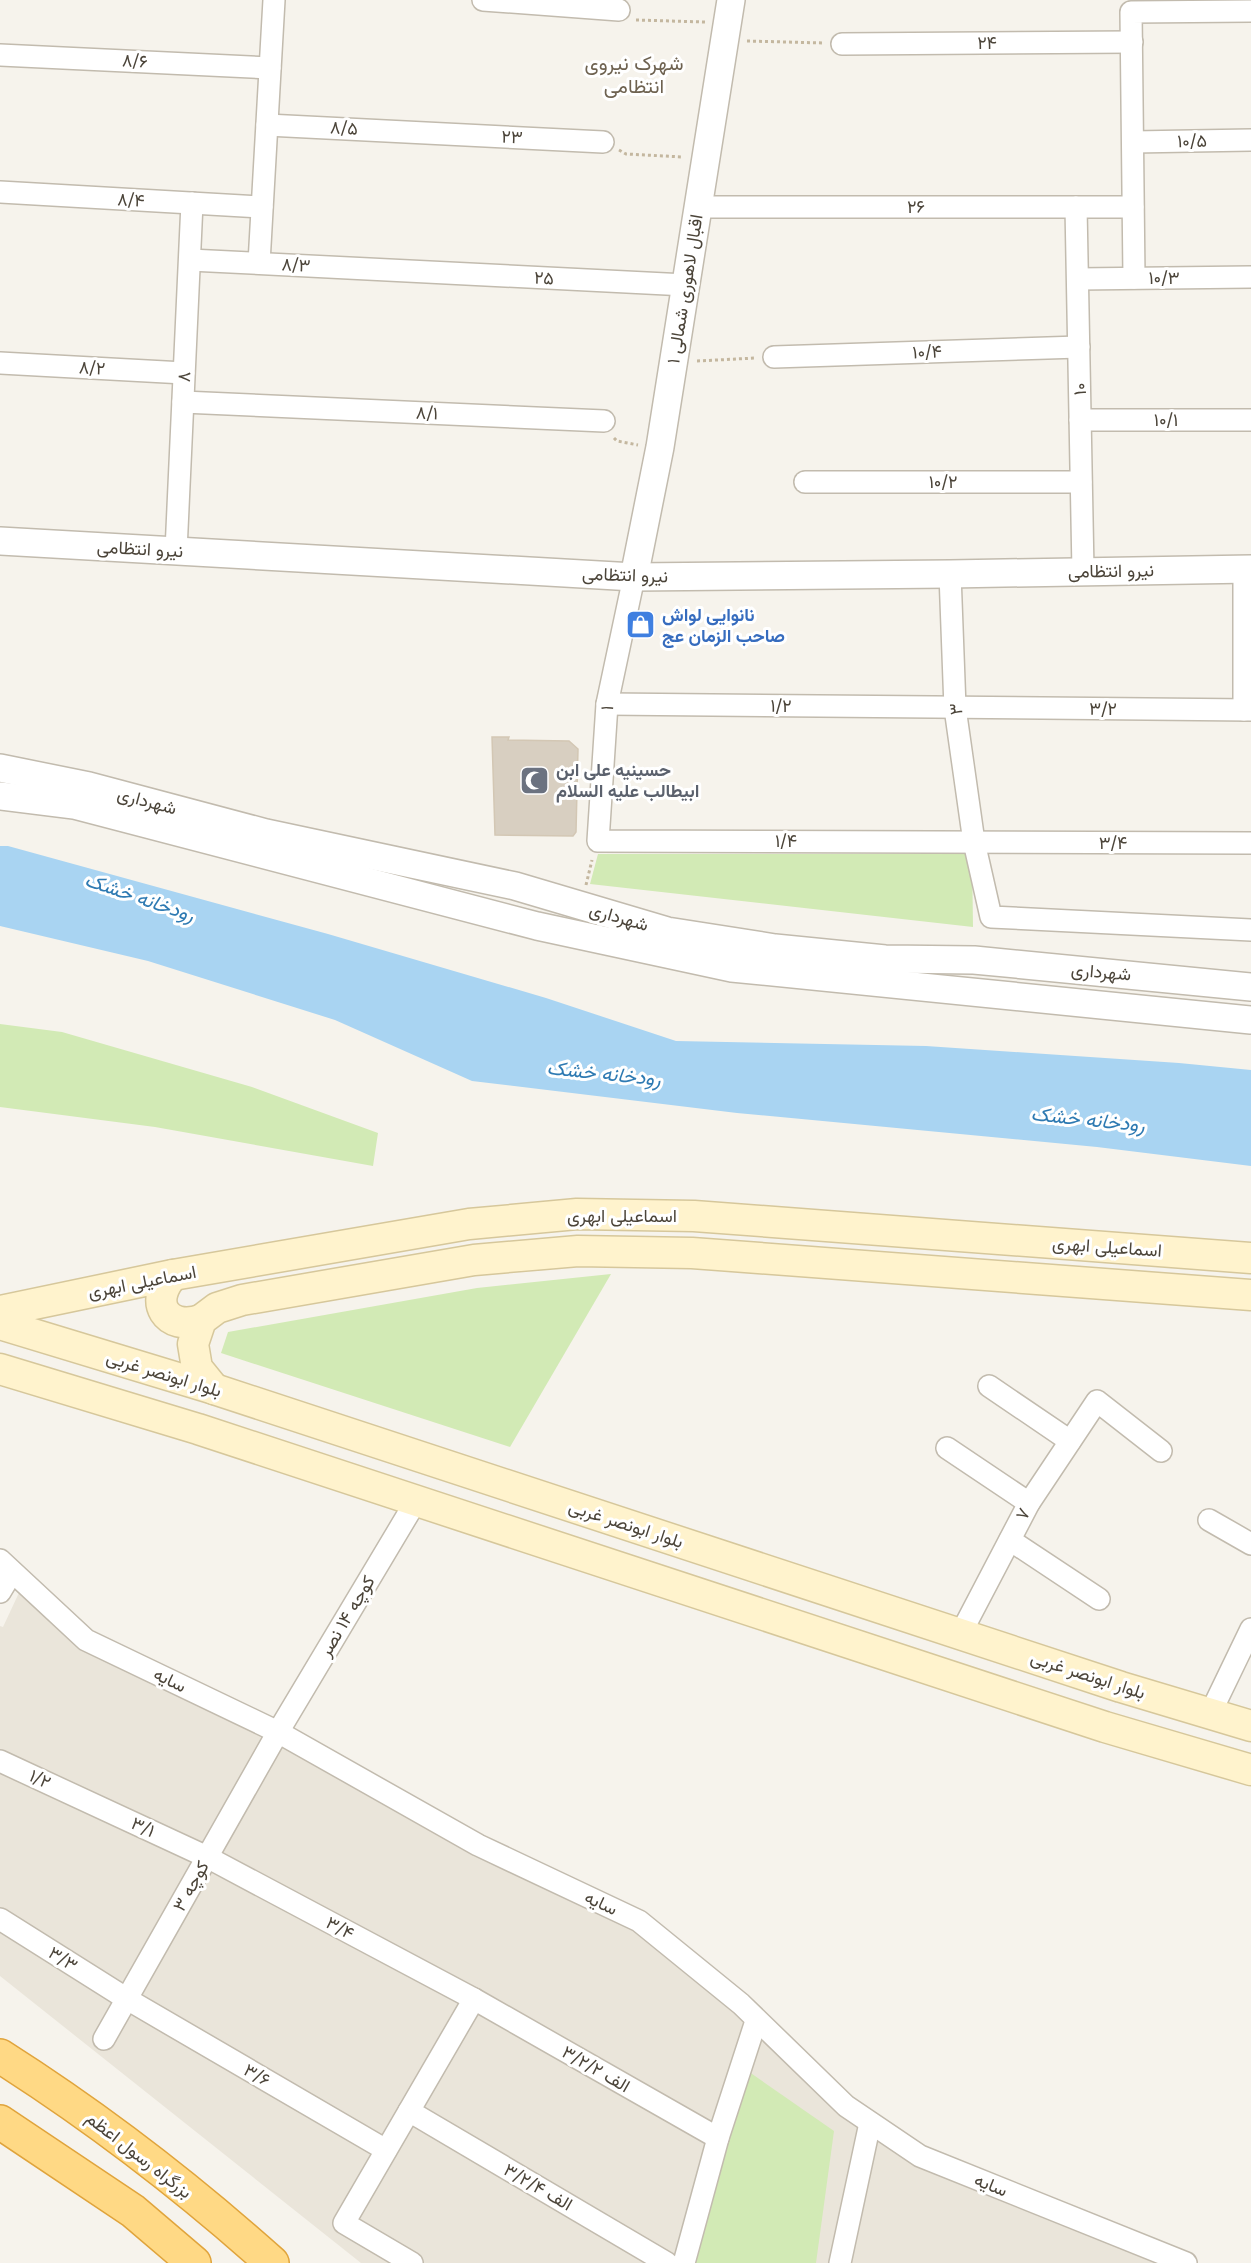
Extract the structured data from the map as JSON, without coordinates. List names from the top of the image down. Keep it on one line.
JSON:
{"streets":{"highway":["بزرگراه رسول اعظم"],"main road":["اسماعیلی ابهری","بلوار ابونصر غربی"],"street":["۲۴","۸/۶","۸/۵","۲۳","۱۰/۵","۸/۴","۲۶","۸/۳","۲۵","۱۰/۳","اقبال لاهوری شمالی ۱","۱۰/۴","۸/۲","۸","۱۰","۸/۱","۱۰/۱","۱۰/۲","نیرو انتظامی","۱/۲","۱","۳","۳/۲","شهرداری","۱/۴","۳/۴","۷","کوچه ۱۴ نصر","سایه","۳/۱","کوچه ۳","۳/۳","۳/۲/۲ الف","۳/۶","۳/۲/۴ الف"]},"crossings":[["۸/۵","۲۳"],["۸/۴","۸"],["۲۶","اقبال لاهوری شمالی ۱"],["۲۶","۱۰"],["۸/۳","۲۵"],["۸/۳","۸"],["۲۵","اقبال لاهوری شمالی ۱"],["۱۰/۳","۱۰"],["اقبال لاهوری شمالی ۱","نیرو انتظامی"],["اقبال لاهوری شمالی ۱","۱"],["۱۰/۴","۱۰"],["۸/۲","۸"],["۸","۸/۱"],["۸","نیرو انتظامی"],["۱۰","۱۰/۱"],["۱۰","۱۰/۲"],["۱۰","نیرو انتظامی"],["نیرو انتظامی","۱"],["نیرو انتظامی","۳"],["۱/۲","۱"],["۱/۲","۳"],["۱/۲","۳/۲"],["۱/۲","۳/۱"],["۱","۱/۴"],["۳","۳/۲"],["۳","۱/۴"],["۳","۳/۴"],["۱/۴","۳/۴"],["۳/۴","۳/۱"],["۳/۴","کوچه ۳"],["۳/۴","۳/۲/۲ الف"],["بلوار ابونصر غربی","۷"],["کوچه ۱۴ نصر","سایه"],["کوچه ۱۴ نصر","کوچه ۳"],["سایه","کوچه ۳"],["۳/۱","کوچه ۳"],["کوچه ۳","۳/۳"],["کوچه ۳","۳/۶"],["۳/۳","۳/۶"]],"districts":["شهرک نیروی انتظامی"],"water":["رودخانه خشک"],"places":{"shop":["نانوایی لواش صاحب الزمان عج"],"mosque":["حسینیه علی ابن ابیطالب علیه السلام"]}}
